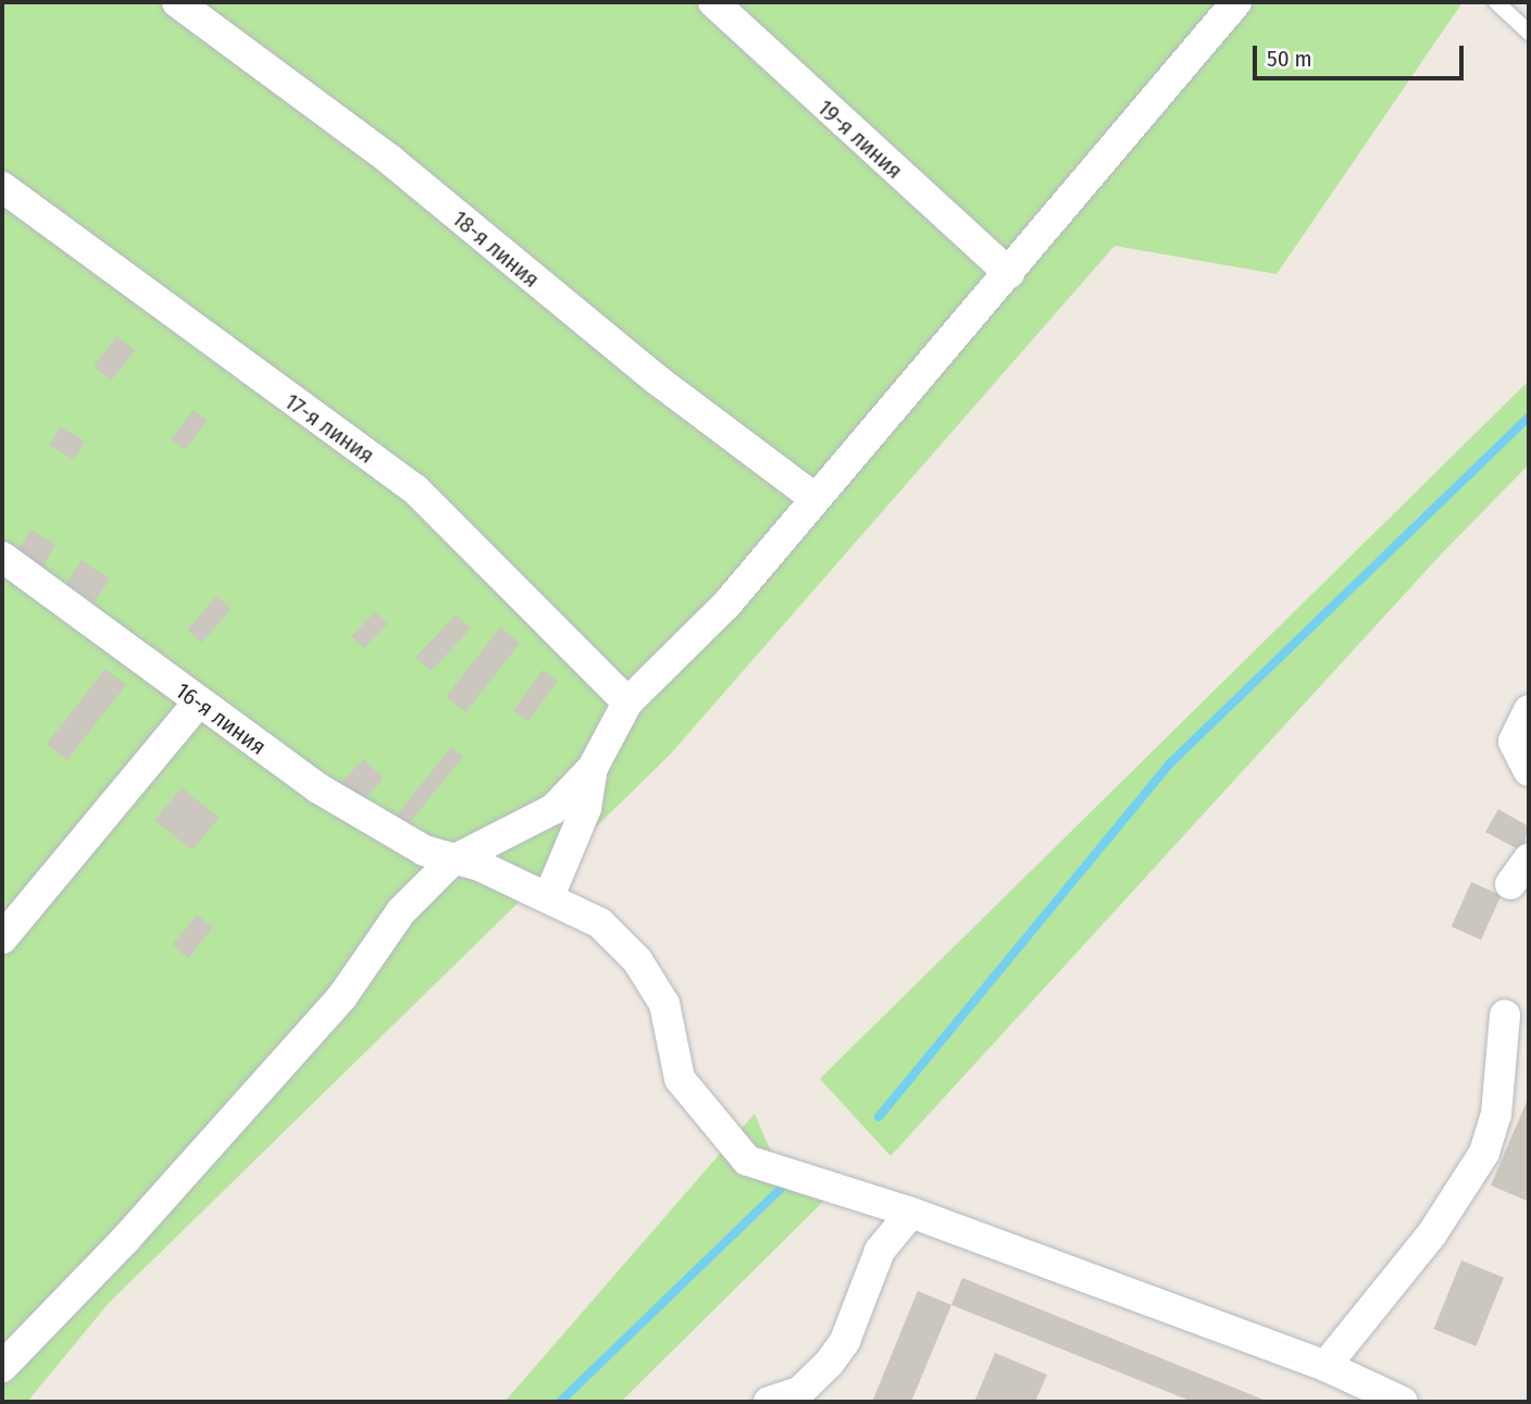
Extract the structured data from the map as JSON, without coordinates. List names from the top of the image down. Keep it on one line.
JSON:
{"streets":{"street":["19-я линия","18-я линия","17-я линия","16-я линия"]},"scale_bar":"50 m"}
